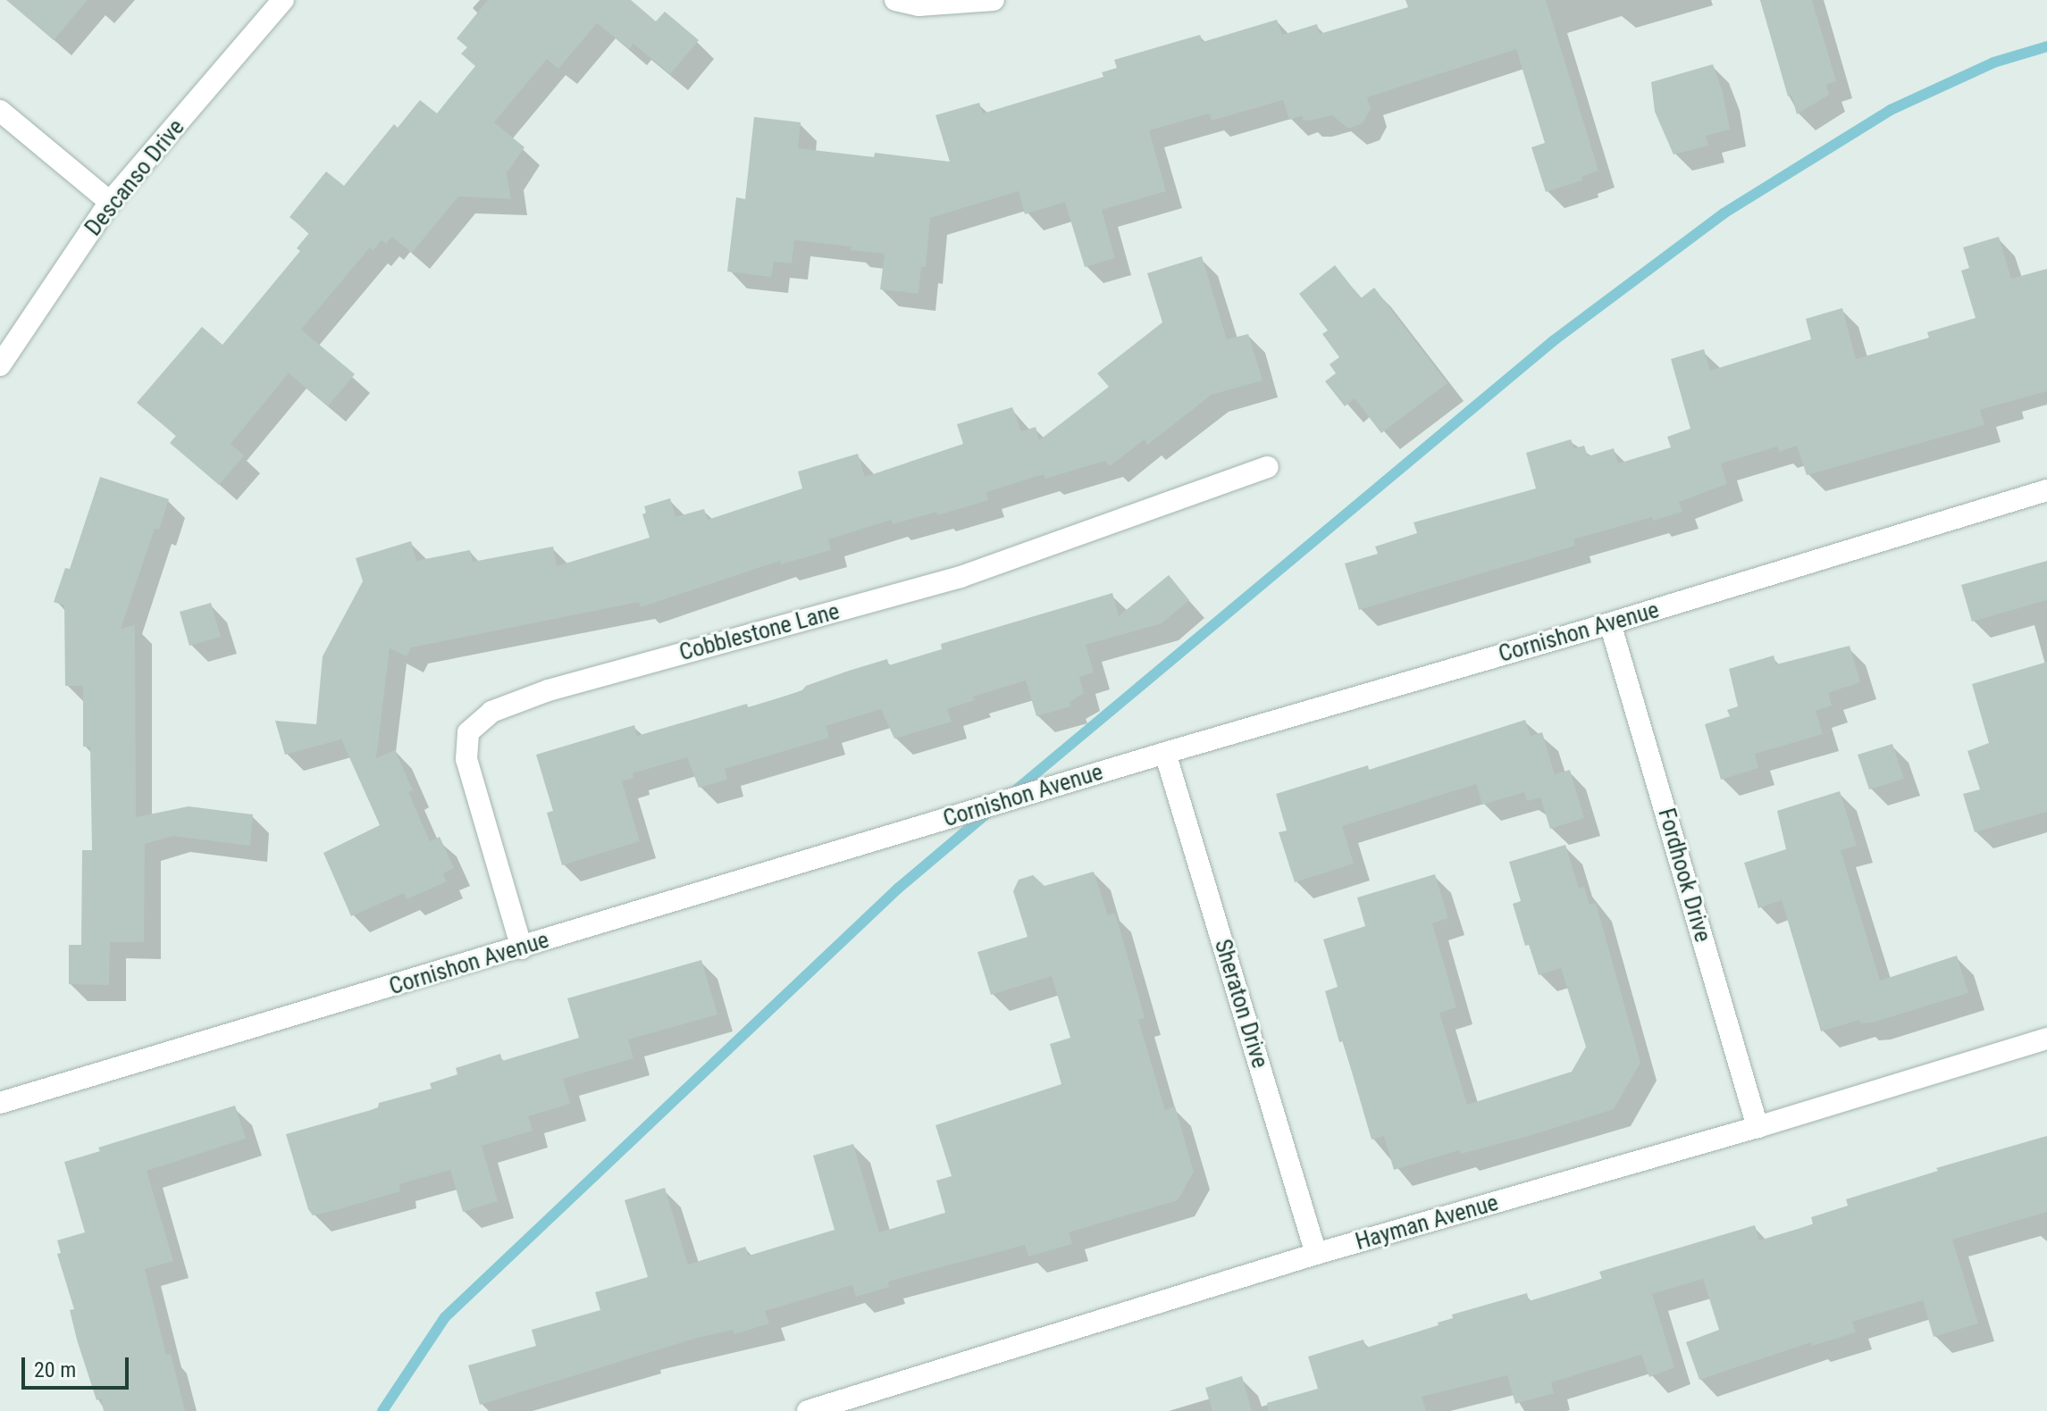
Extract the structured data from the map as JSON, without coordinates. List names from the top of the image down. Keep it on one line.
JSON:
{"streets":{"street":["Descanso Drive","Cobblestone Lane","Cornishon Avenue","Fordhook Drive","Sheraton Drive","Hayman Avenue"]},"crossings":[["Cobblestone Lane","Cornishon Avenue"],["Cornishon Avenue","Fordhook Drive"],["Cornishon Avenue","Sheraton Drive"],["Fordhook Drive","Hayman Avenue"],["Sheraton Drive","Hayman Avenue"]],"scale_bar":"20 m"}
